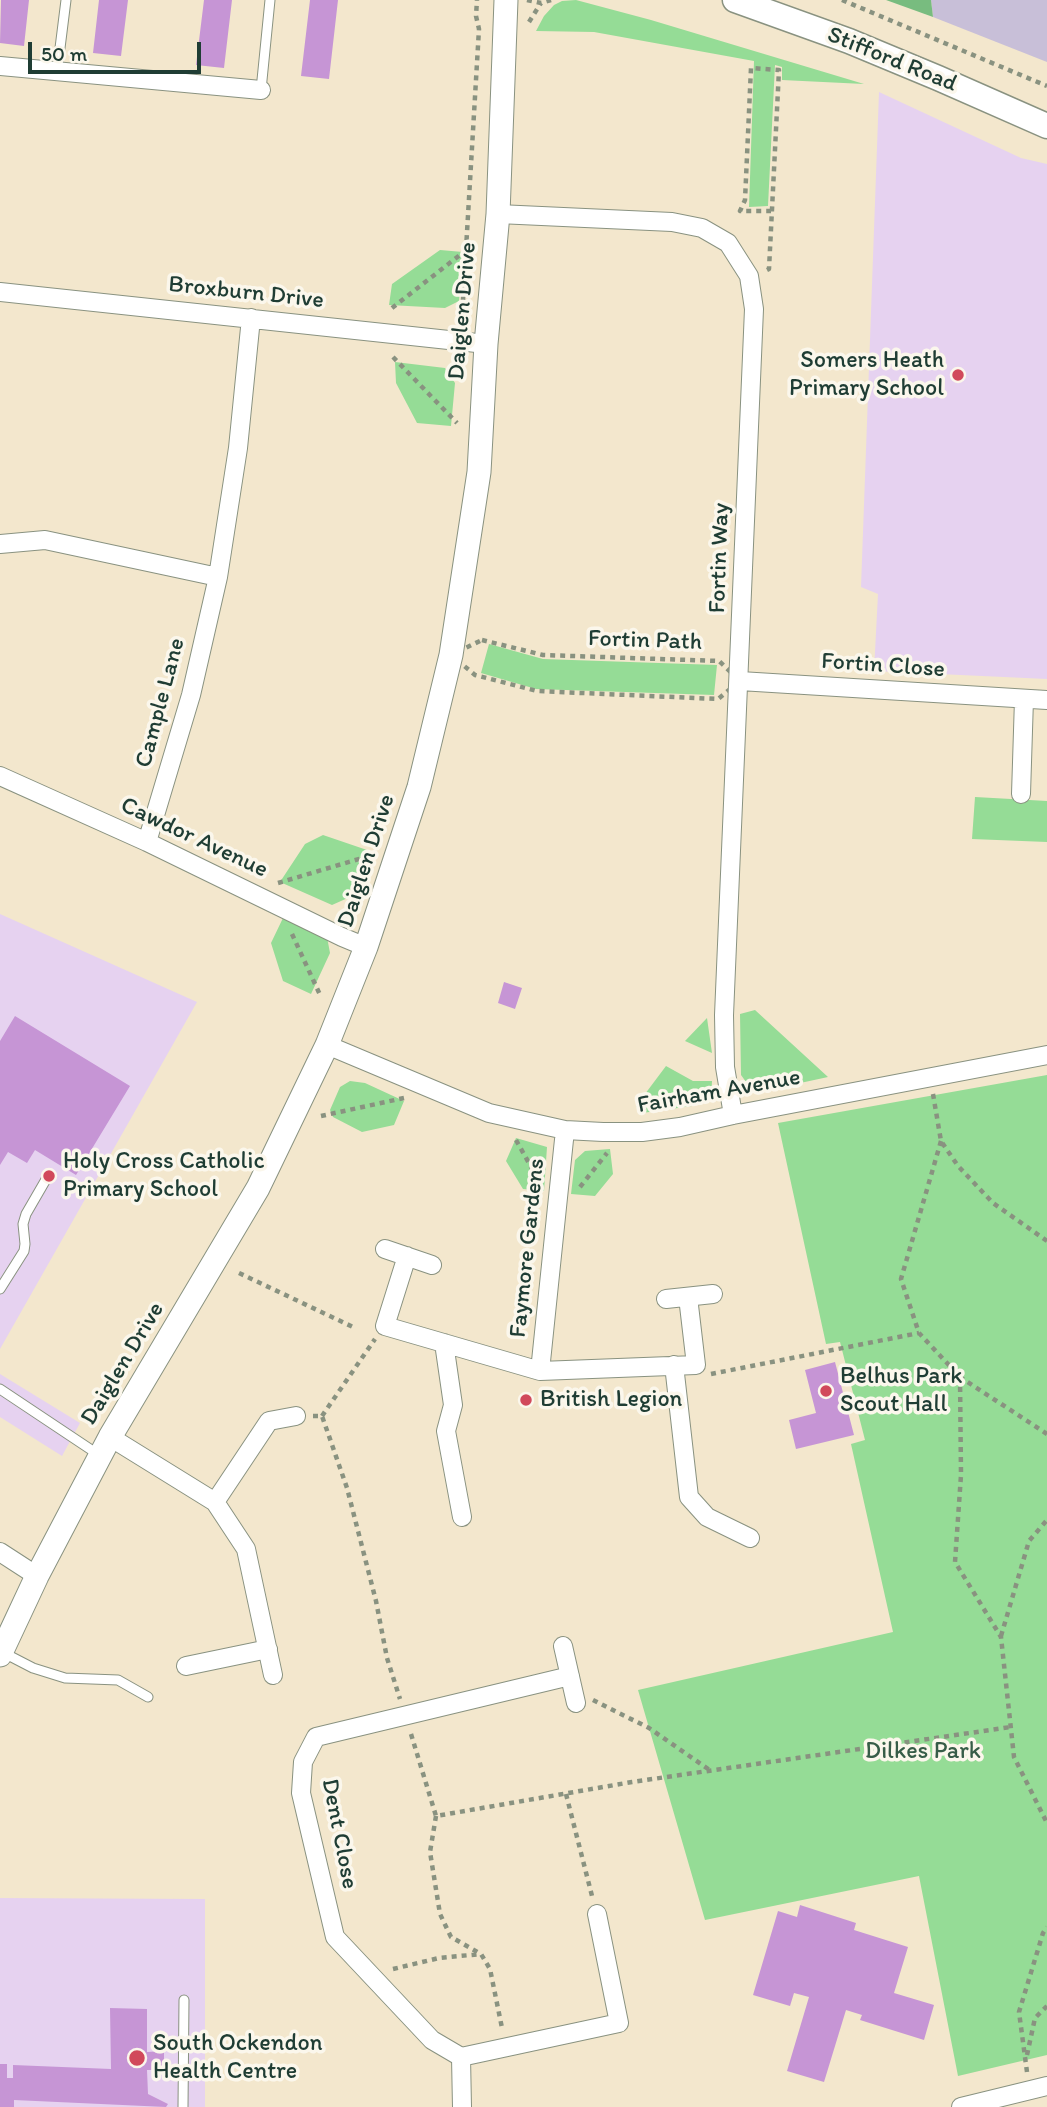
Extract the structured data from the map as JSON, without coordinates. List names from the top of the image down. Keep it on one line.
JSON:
{"streets":{"main road":["Stifford Road"],"street":["Broxburn Drive","Daiglen Drive","Fortin Way","Fortin Close","Cample Lane","Cawdor Avenue","Fairham Avenue","Faymore Gardens","Dent Close"],"path":["Fortin Path"]},"crossings":[["Broxburn Drive","Daiglen Drive"],["Broxburn Drive","Cample Lane"],["Daiglen Drive","Fortin Way"],["Daiglen Drive","Fortin Path"],["Daiglen Drive","Cawdor Avenue"],["Daiglen Drive","Fairham Avenue"],["Fortin Way","Fortin Path"],["Fortin Way","Fortin Close"],["Fortin Way","Fairham Avenue"],["Fortin Path","Fortin Close"],["Cample Lane","Cawdor Avenue"],["Fairham Avenue","Faymore Gardens"]],"parks":["Dilkes Park"],"places":["Somers Heath Primary School","Holy Cross Catholic Primary School","Belhus Park Scout Hall","British Legion","South Ockendon Health Centre"],"scale_bar":"50 m"}
